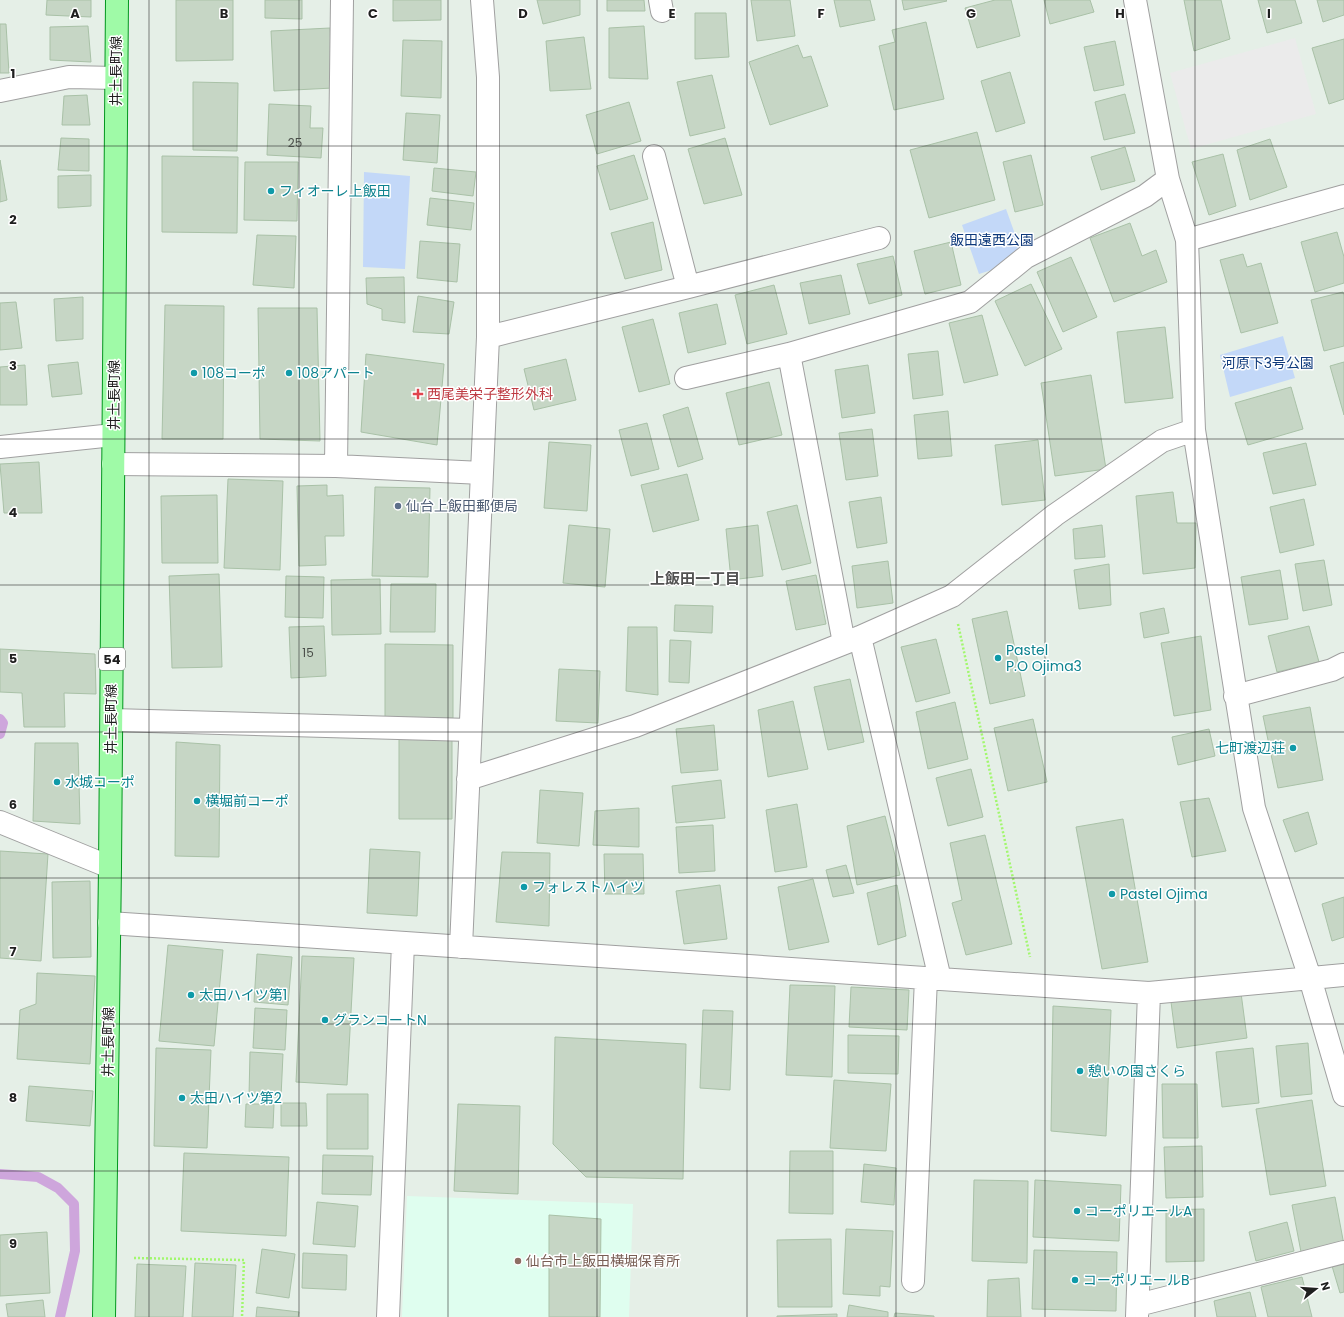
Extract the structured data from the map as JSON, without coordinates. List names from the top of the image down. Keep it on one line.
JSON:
{"streets":{"main road":["井土長町線","54"]},"districts":["上飯田一丁目"],"parks":["飯田遠西公園","河原下3号公園"],"places":{"other":["フィオーレ上飯田","108コーポ","108アパート","仙台上飯田郵便局","Pastel P.O Ojima3","七町渡辺荘","水城コーポ","横堀前コーポ","フォレストハイツ","Pastel Ojima","太田ハイツ第1","グランコートN","憩いの園さくら","太田ハイツ第2","コーポリエールA","仙台市上飯田横堀保育所","コーポリエールB"],"health":["西尾美栄子整形外科"]},"house_numbers":["25","15"],"north":"right","grid":{"columns":["A","B","C","D","E","F","G","H","I"],"rows":["1","2","3","4","5","6","7","8","9"]}}
